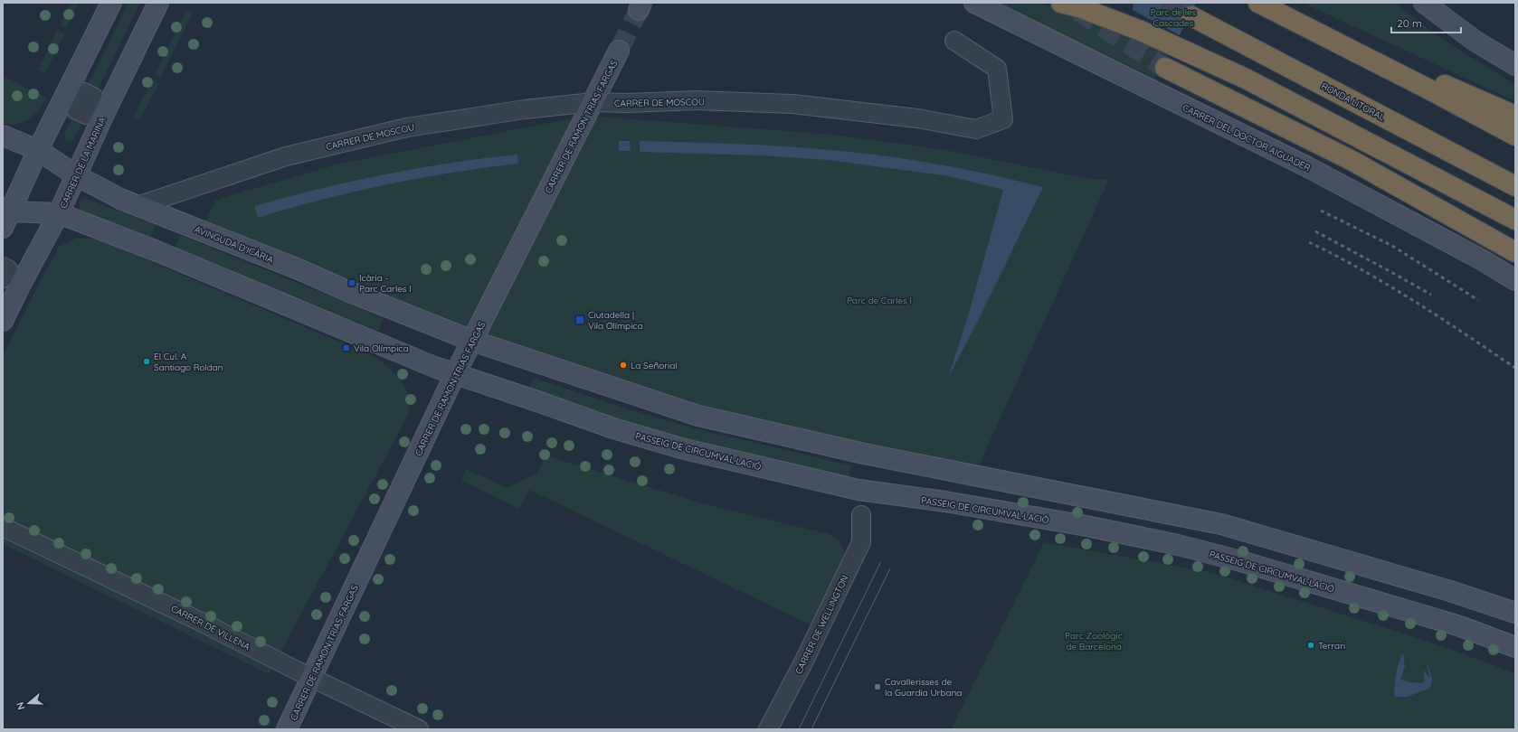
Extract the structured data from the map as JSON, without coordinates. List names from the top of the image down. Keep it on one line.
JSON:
{"streets":{"highway":["RONDA LITORAL"],"street":["CARRER DE MOSCOU","CARRER DE RAMON TRIAS FARGAS","CARRER DEL DOCTOR AIGUADER","CARRER DE LA MARINA","AVINGUDA D'ICÀRIA","PASSEIG DE CIRCUMVAL·LACIÓ","CARRER DE WELLINGTON","CARRER DE VILLENA"]},"crossings":[["CARRER DE MOSCOU","CARRER DE RAMON TRIAS FARGAS"],["CARRER DE MOSCOU","AVINGUDA D'ICÀRIA"],["CARRER DE RAMON TRIAS FARGAS","AVINGUDA D'ICÀRIA"],["CARRER DE RAMON TRIAS FARGAS","PASSEIG DE CIRCUMVAL·LACIÓ"],["CARRER DE RAMON TRIAS FARGAS","CARRER DE VILLENA"],["CARRER DE LA MARINA","AVINGUDA D'ICÀRIA"]],"parks":["Parc de les Cascades","Parc de Carles I","Parc Zoològic de Barcelona"],"places":{"transit":["Icària - Parc Carles I","Ciutadella | Vila Olímpica","Vila Olímpica"],"other":["El Cul. A Santiago Roldan","La Señorial","Terrari","Cavallerisses de la Guardia Urbana"]},"scale_bar":"20 m","north":"left"}
